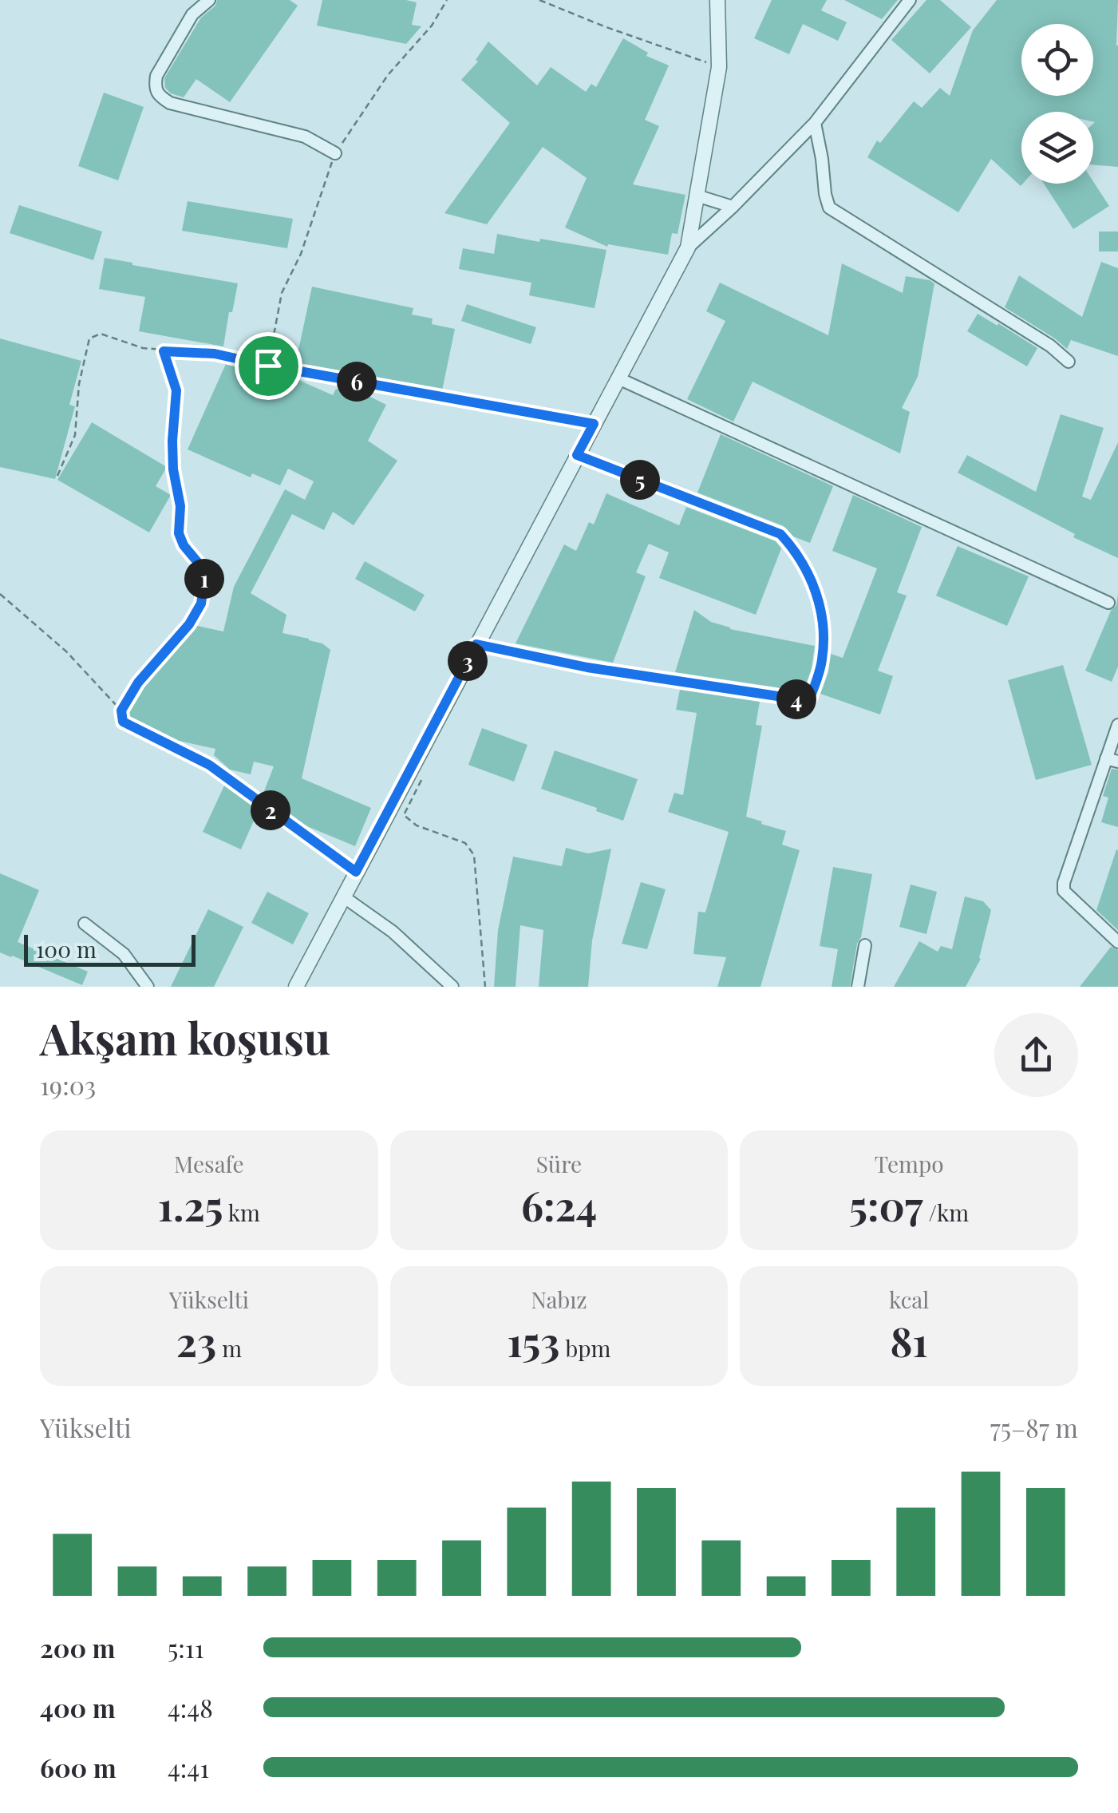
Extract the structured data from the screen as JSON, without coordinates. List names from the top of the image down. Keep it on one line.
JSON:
{"scale_bar":"100 m","page":{"pins":["6","5","1","3","4","2"],"scale":"100 m","heading":["Akşam koşusu","19:03"],"stats":[["Mesafe","1.25 km"],["Süre","6:24"],["Tempo","5:07 /km"],["Yükselti","23 m"],["Nabız","153 bpm"],["kcal","81"]],"chart":["Yükselti","75–87 m"],"list":[{"name":"200 m","note":"5:11"},{"name":"400 m","note":"4:48"},{"name":"600 m","note":"4:41"}]}}
